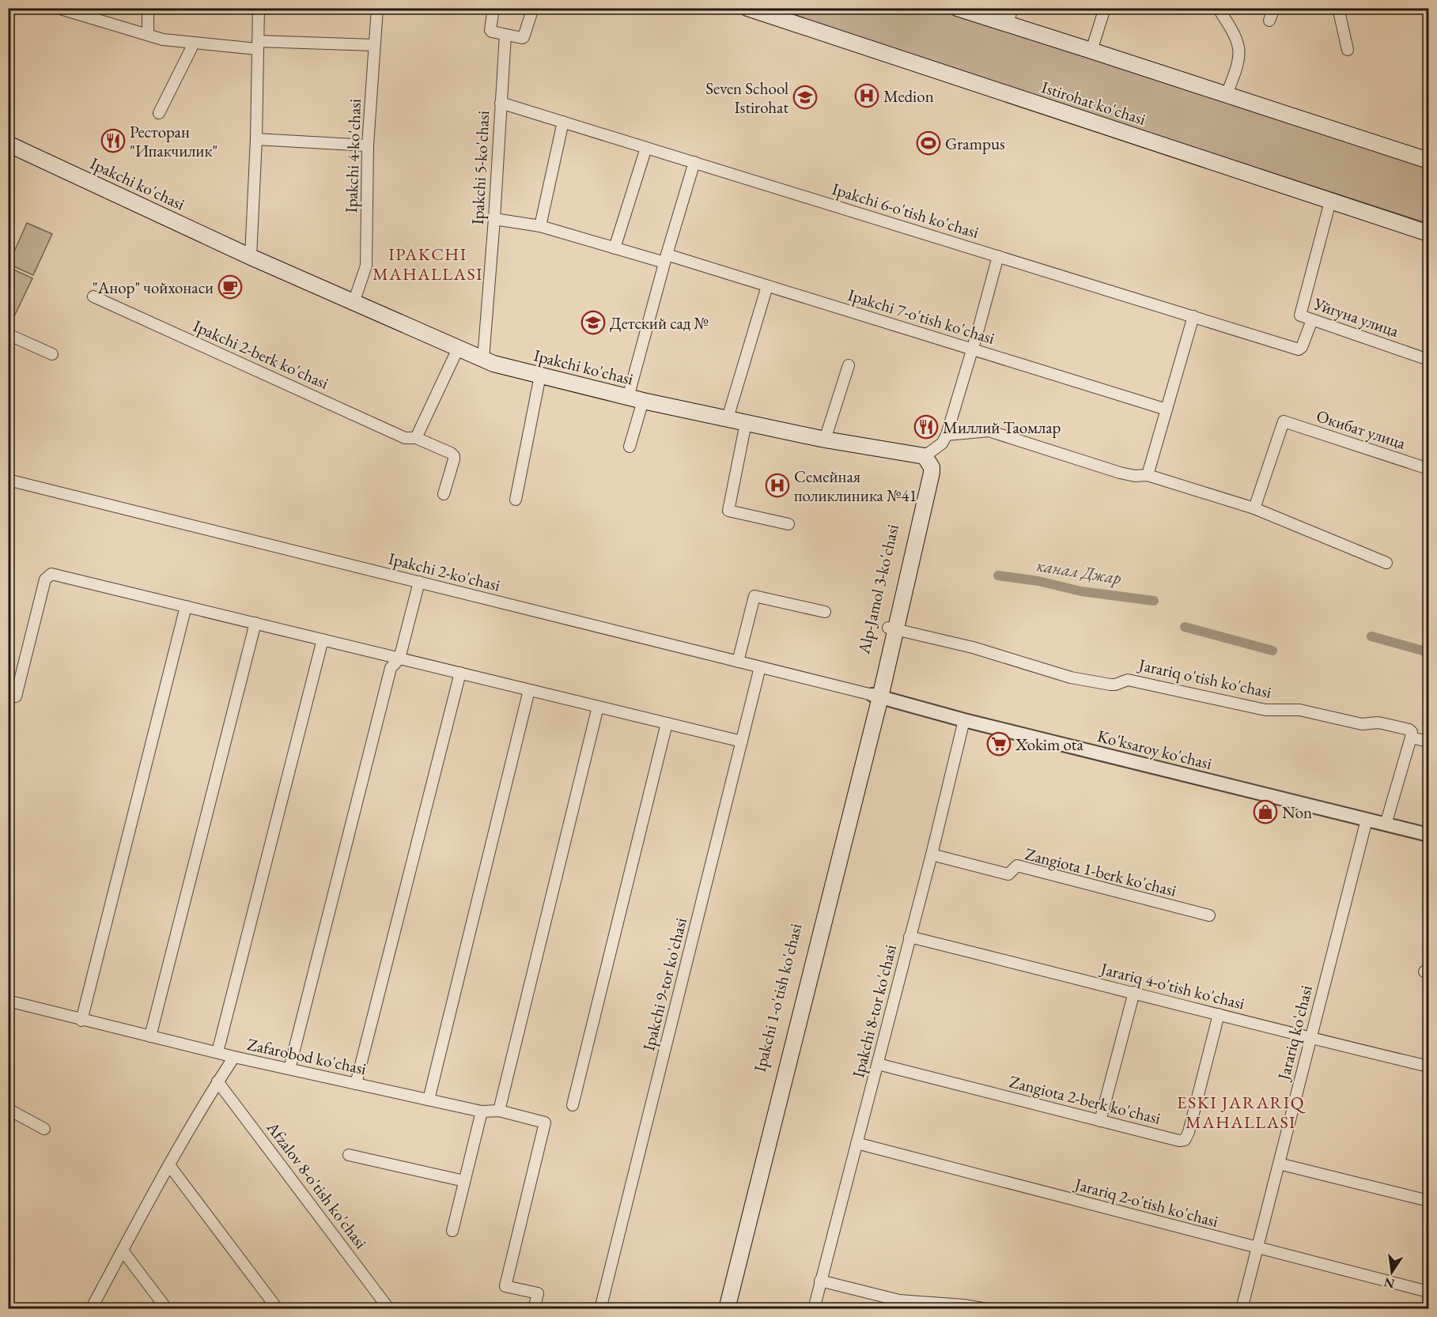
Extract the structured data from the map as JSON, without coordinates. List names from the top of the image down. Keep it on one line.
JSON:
{"streets":{"main road":["Istirohat ko'chasi","Ipakchi ko'chasi","Alp-Jamol 3-ko'chasi","Ipakchi 1-o'tish ko'chasi"],"street":["Ipakchi 4-ko'chasi","Ipakchi 5-ko'chasi","Ipakchi 6-o'tish ko'chasi","Ipakchi 7-o'tish ko'chasi","Уйгуна улица","Ipakchi 2-berk ko'chasi","Окибат улица","Ipakchi 2-ko'chasi","Jarariq o'tish ko'chasi","Ko'ksaroy ko'chasi","Zangiota 1-berk ko'chasi","Ipakchi 9-tor ko'chasi","Jarariq 4-o'tish ko'chasi","Ipakchi 8-tor ko'chasi","Jarariq ko'chasi","Zafarobod ko'chasi","Zangiota 2-berk ko'chasi","Afzalov 8-o'tish ko'chasi","Jarariq 2-o'tish ko'chasi"]},"crossings":[["Istirohat ko'chasi","Уйгуна улица"],["Ipakchi 4-ko'chasi","Ipakchi ko'chasi"],["Ipakchi 5-ko'chasi","Ipakchi ko'chasi"],["Ipakchi 5-ko'chasi","Ipakchi 6-o'tish ko'chasi"],["Ipakchi 5-ko'chasi","Ipakchi 7-o'tish ko'chasi"],["Ipakchi ko'chasi","Alp-Jamol 3-ko'chasi"],["Ipakchi 6-o'tish ko'chasi","Уйгуна улица"],["Ipakchi 2-ko'chasi","Alp-Jamol 3-ko'chasi"],["Ipakchi 2-ko'chasi","Ko'ksaroy ko'chasi"],["Ipakchi 2-ko'chasi","Ipakchi 9-tor ko'chasi"],["Ipakchi 2-ko'chasi","Ipakchi 1-o'tish ko'chasi"],["Alp-Jamol 3-ko'chasi","Jarariq o'tish ko'chasi"],["Alp-Jamol 3-ko'chasi","Ko'ksaroy ko'chasi"],["Alp-Jamol 3-ko'chasi","Ipakchi 1-o'tish ko'chasi"],["Ko'ksaroy ko'chasi","Ipakchi 1-o'tish ko'chasi"],["Ko'ksaroy ko'chasi","Ipakchi 8-tor ko'chasi"],["Ko'ksaroy ko'chasi","Jarariq ko'chasi"],["Zangiota 1-berk ko'chasi","Ipakchi 8-tor ko'chasi"],["Jarariq 4-o'tish ko'chasi","Ipakchi 8-tor ko'chasi"],["Jarariq 4-o'tish ko'chasi","Jarariq ko'chasi"],["Jarariq 4-o'tish ko'chasi","Zangiota 2-berk ko'chasi"],["Ipakchi 8-tor ko'chasi","Zangiota 2-berk ko'chasi"],["Ipakchi 8-tor ko'chasi","Jarariq 2-o'tish ko'chasi"],["Jarariq ko'chasi","Jarariq 2-o'tish ko'chasi"],["Zafarobod ko'chasi","Afzalov 8-o'tish ko'chasi"]],"districts":["IPAKCHI MAHALLASI","ESKI JARARIQ MAHALLASI"],"water":["канал Джар"],"places":{"hospital":["Medion","Семейная поликлиника №41"],"school or university":["Seven School Istirohat","Детский сад №"],"restaurant":["Ресторан \"Ипакчилик\"","Миллий Таомлар"],"sports":["Grampus"],"cafe":["\"Анор\" чойхонаси"],"supermarket":["Xokim ota"],"shop":["Non"]},"north":"bottom"}
